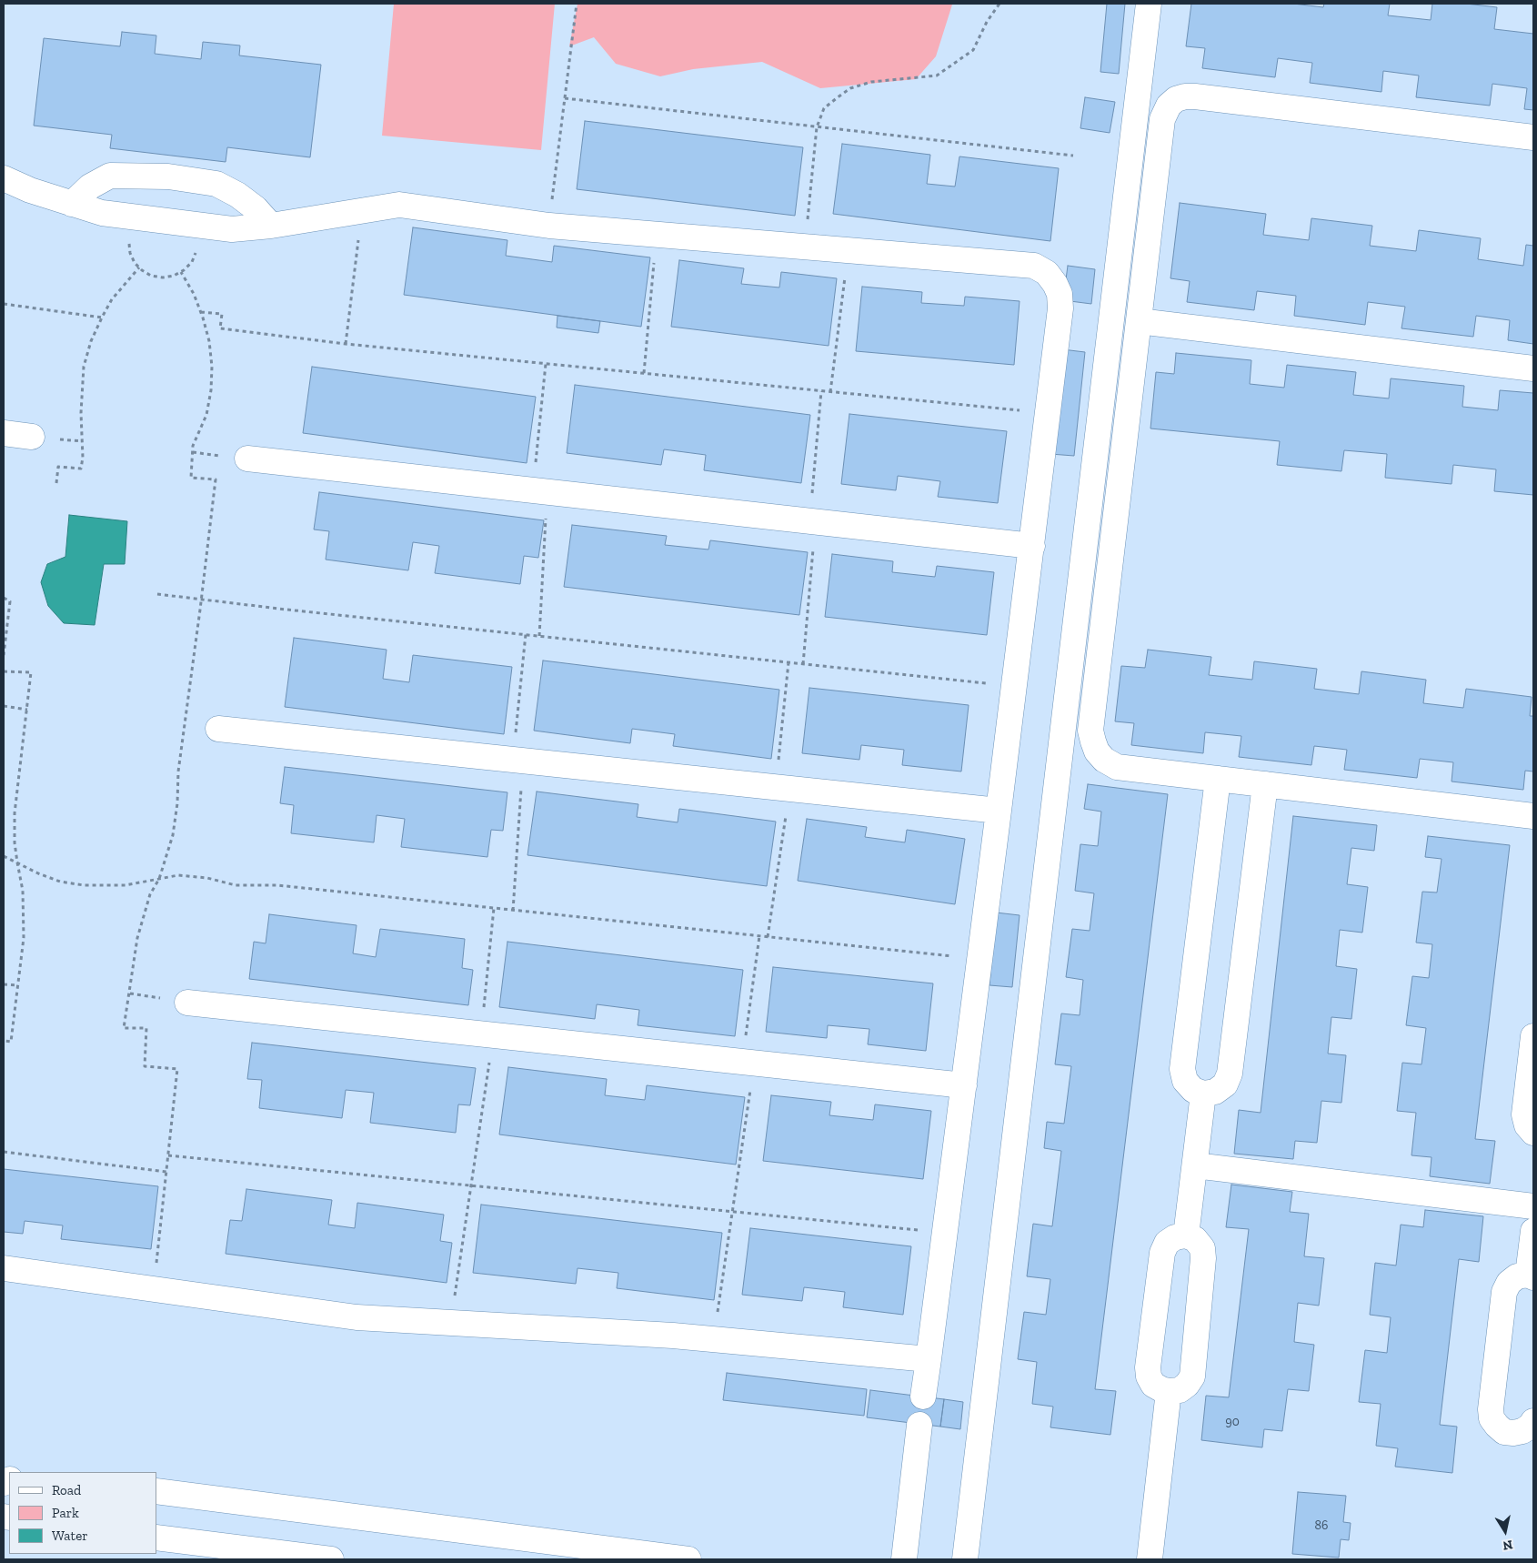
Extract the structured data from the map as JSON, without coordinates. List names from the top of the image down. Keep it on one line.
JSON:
{"house_numbers":["90","86"],"legend":["Road","Park","Water"],"north":"bottom"}
